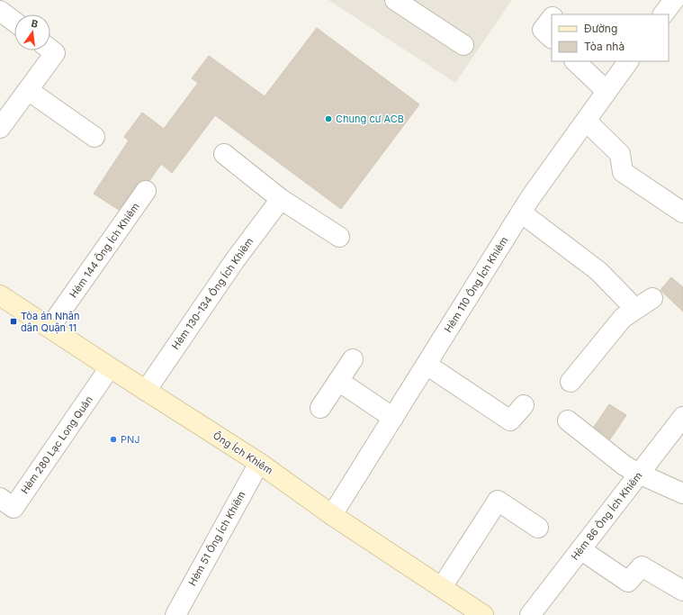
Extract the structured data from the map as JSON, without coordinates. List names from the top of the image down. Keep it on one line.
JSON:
{"streets":{"main road":["Ông Ích Khiêm"],"street":["Hẻm 144 Ông Ích Khiêm","Hẻm 110 Ông Ích Khiêm","Hẻm 130-134 Ông Ích Khiêm","Hẻm 280 Lạc Long Quân","Hẻm 86 Ông Ích Khiêm","Hẻm 51 Ông Ích Khiêm"]},"crossings":[["Hẻm 144 Ông Ích Khiêm","Ông Ích Khiêm"],["Hẻm 110 Ông Ích Khiêm","Ông Ích Khiêm"],["Hẻm 130-134 Ông Ích Khiêm","Ông Ích Khiêm"],["Hẻm 280 Lạc Long Quân","Ông Ích Khiêm"],["Ông Ích Khiêm","Hẻm 51 Ông Ích Khiêm"]],"places":{"other":["Chung cư ACB","PNJ"],"transit":["Tòa án Nhân dân Quận 11"]},"legend":["Đường","Tòa nhà"],"north":"top"}
